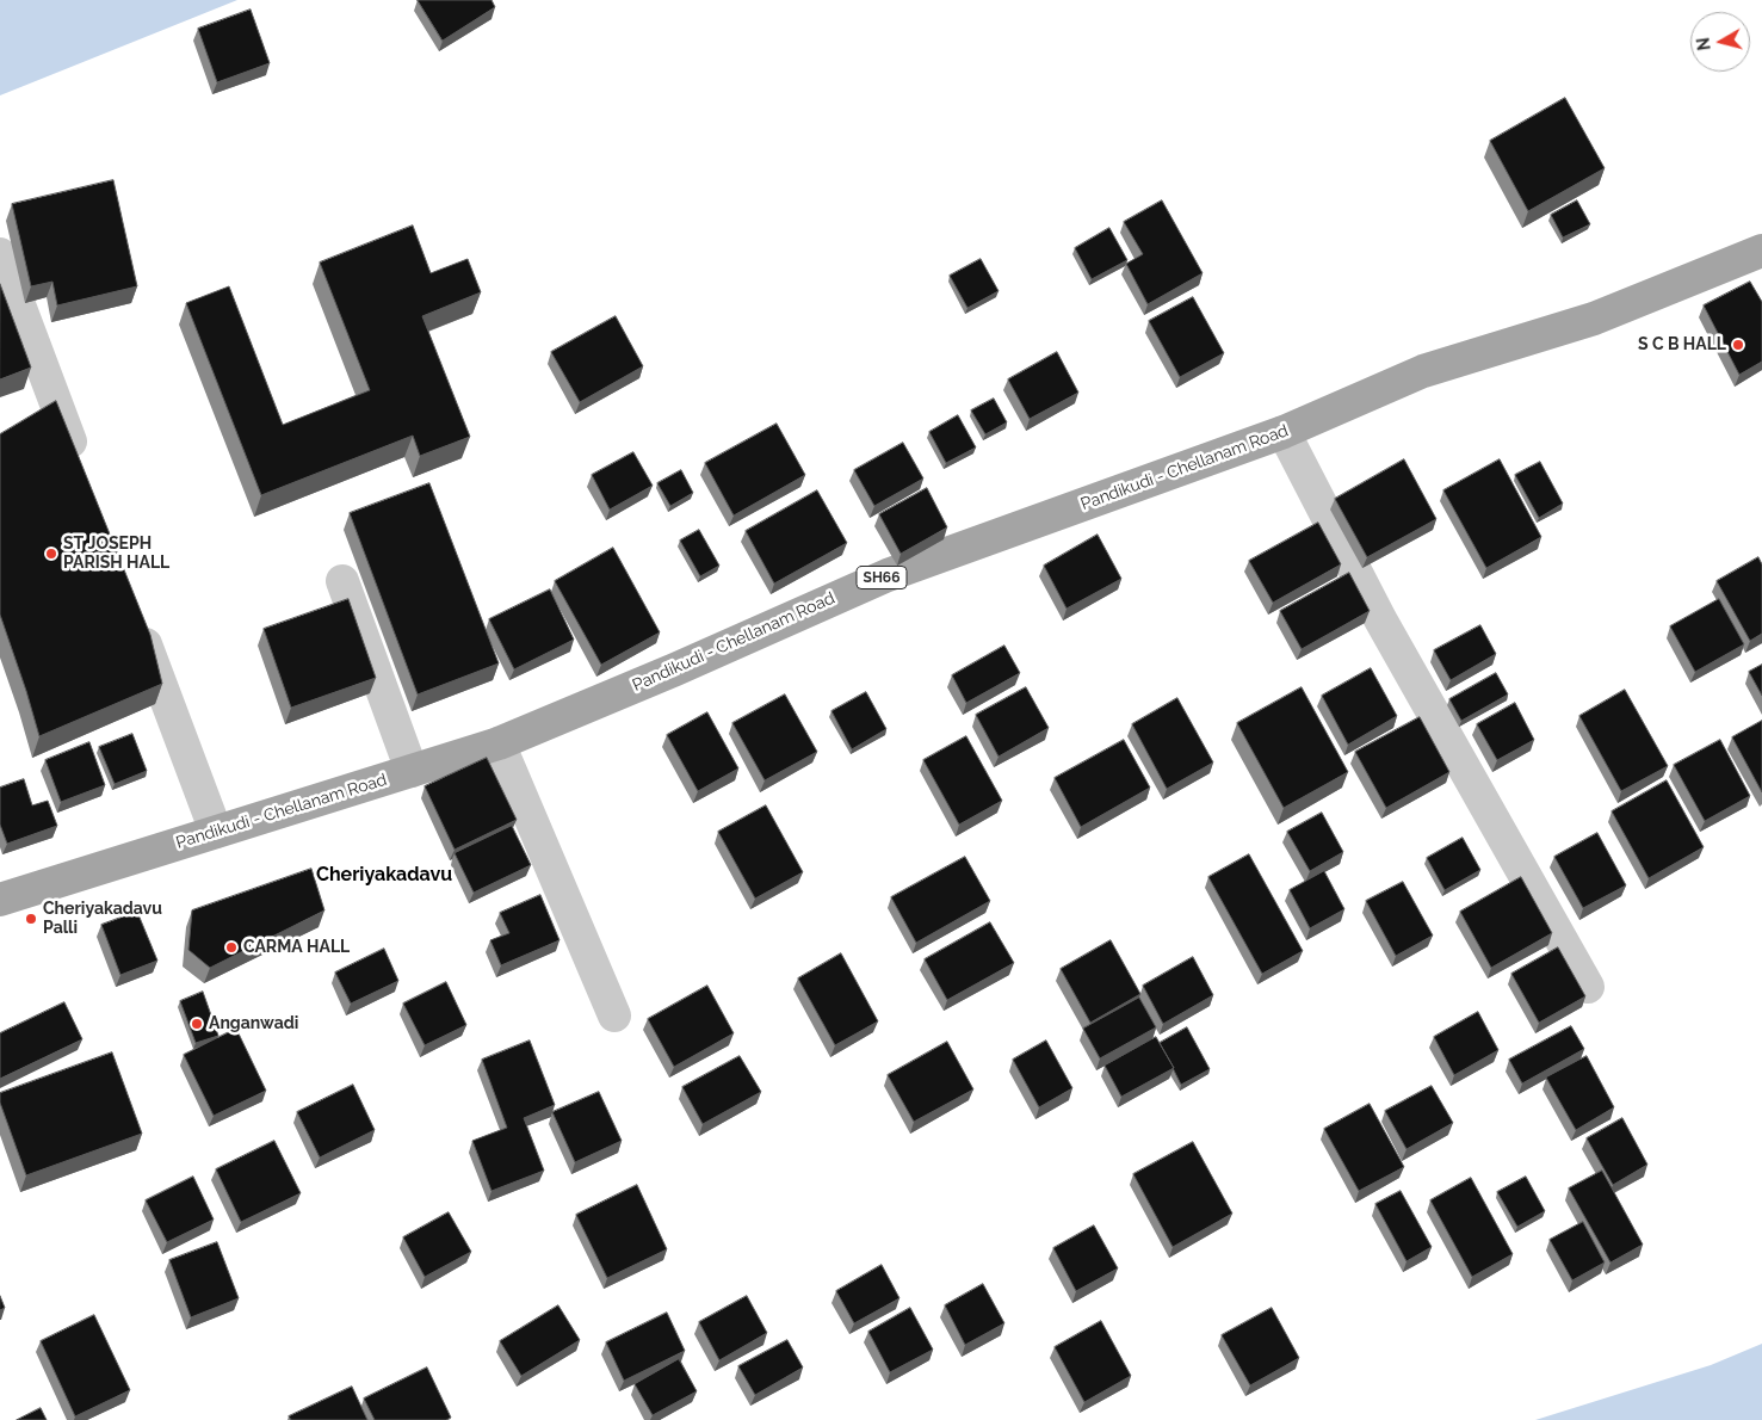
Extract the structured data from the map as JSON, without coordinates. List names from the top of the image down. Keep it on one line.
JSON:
{"streets":{"main road":["Pandikudi - Chellanam Road","SH66"]},"districts":["Cheriyakadavu"],"places":["S C B HALL","ST JOSEPH PARISH HALL","Cheriyakadavu Palli","CARMA HALL","Anganwadi"],"north":"left"}
